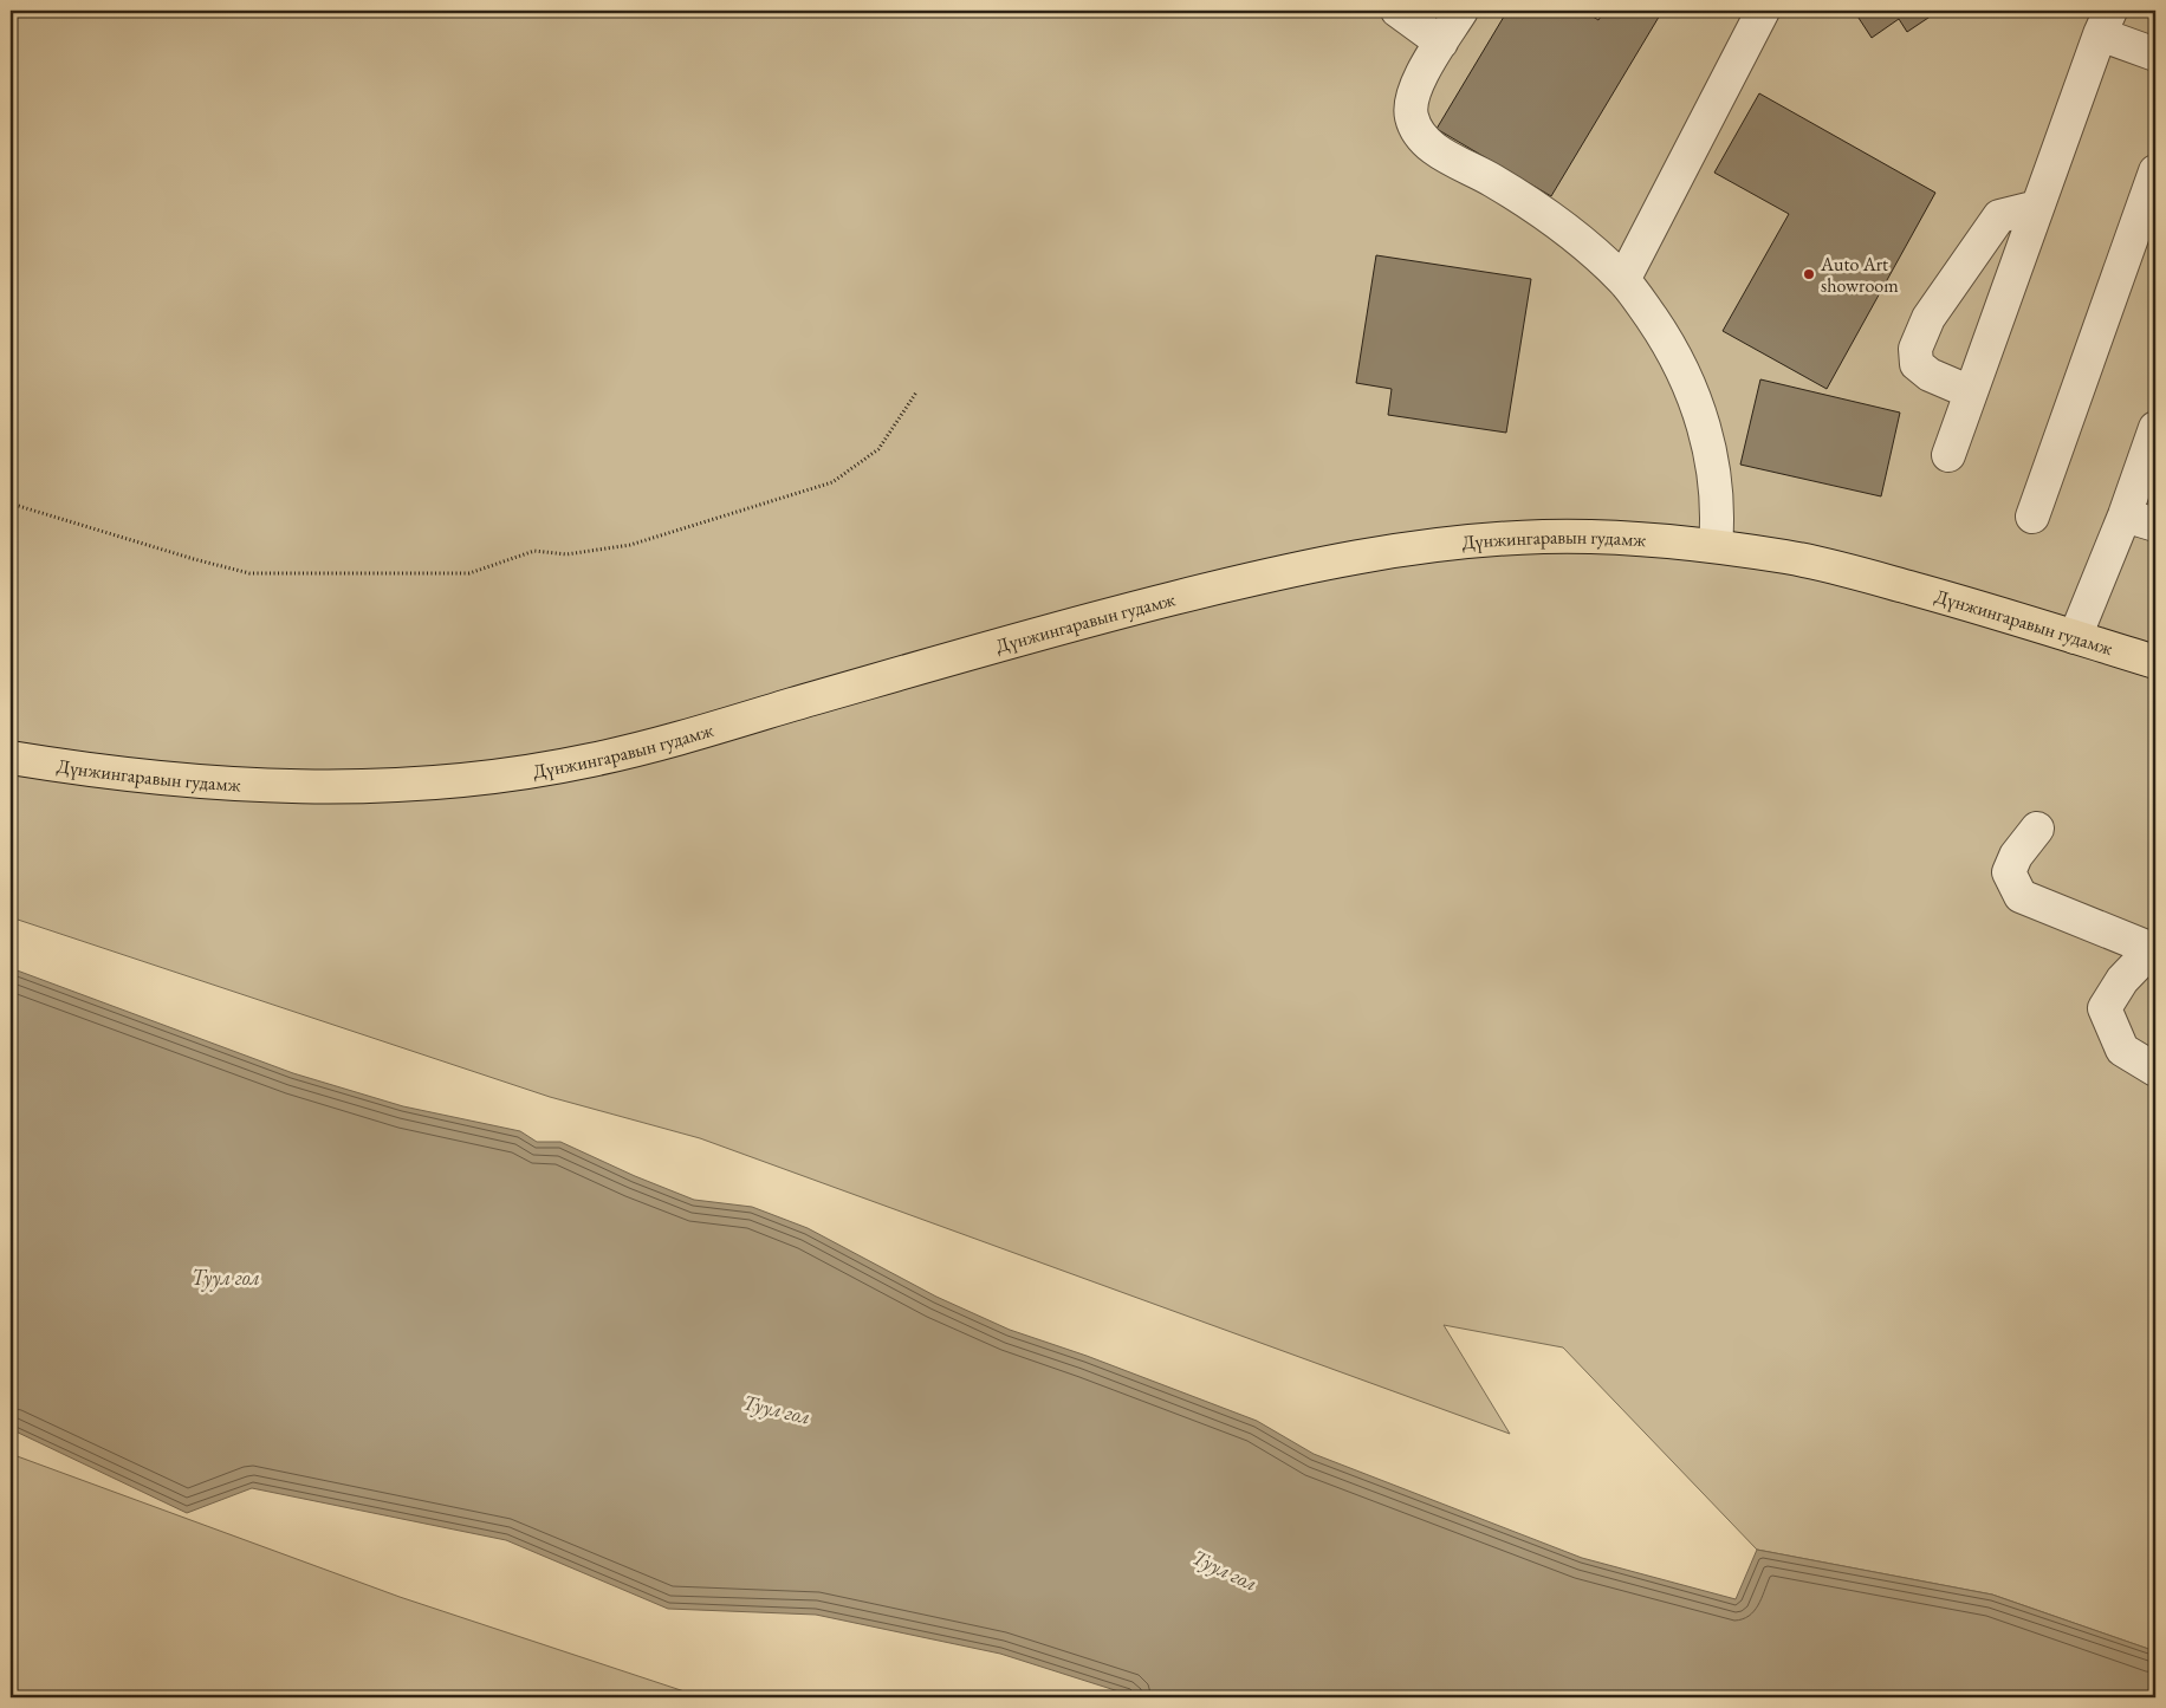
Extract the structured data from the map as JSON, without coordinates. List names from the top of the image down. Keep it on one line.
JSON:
{"streets":{"main road":["Дүнжингаравын гудамж"]},"water":["Туул гол"],"places":["Auto Art showroom"]}
